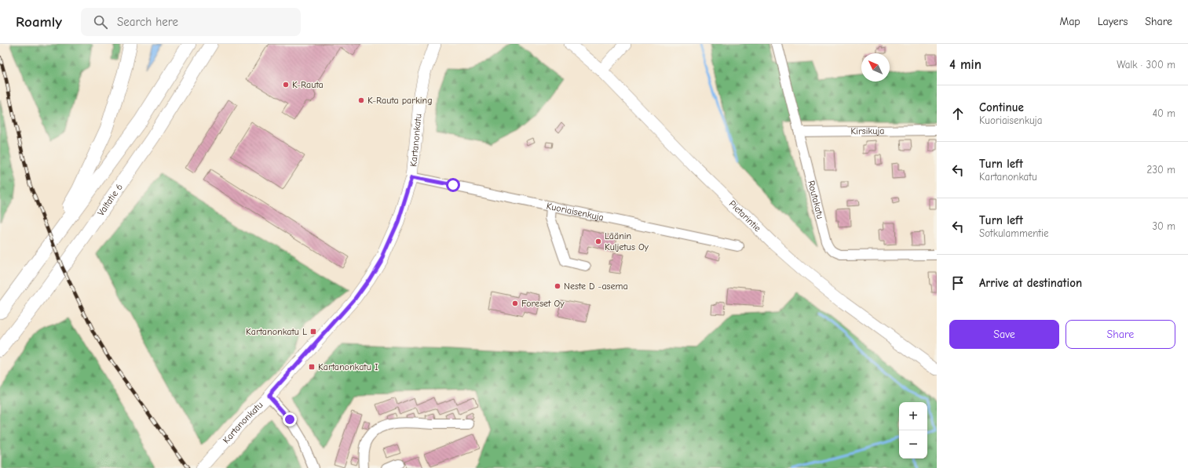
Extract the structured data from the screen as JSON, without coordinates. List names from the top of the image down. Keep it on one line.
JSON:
{"streets":{"highway":["Valtatie 6"],"main road":["Kartanonkatu","Pietarintie"],"street":["Kirsikuja","Routakatu","Kuoriaisenkuja"]},"crossings":[["Kirsikuja","Routakatu"],["Kartanonkatu","Kuoriaisenkuja"]],"places":{"other":["K-Rauta","K-Rauta parking","Läänin Kuljetus Oy","Neste D -asema","Foreset Oy"],"transit":["Kartanonkatu L","Kartanonkatu I"]},"north":"top left","page":{"header":"Roamly","search":"Search here","nav":["Map","Layers","Share"],"heading":["4 min","Walk · 300 m"],"list":[["Continue","Kuoriaisenkuja","40 m"],["Turn left","Kartanonkatu","230 m"],["Turn left","Sotkulammentie","30 m"],"Arrive at destination"],"buttons":["Save","Share"],"map_buttons":["+","−"]}}
